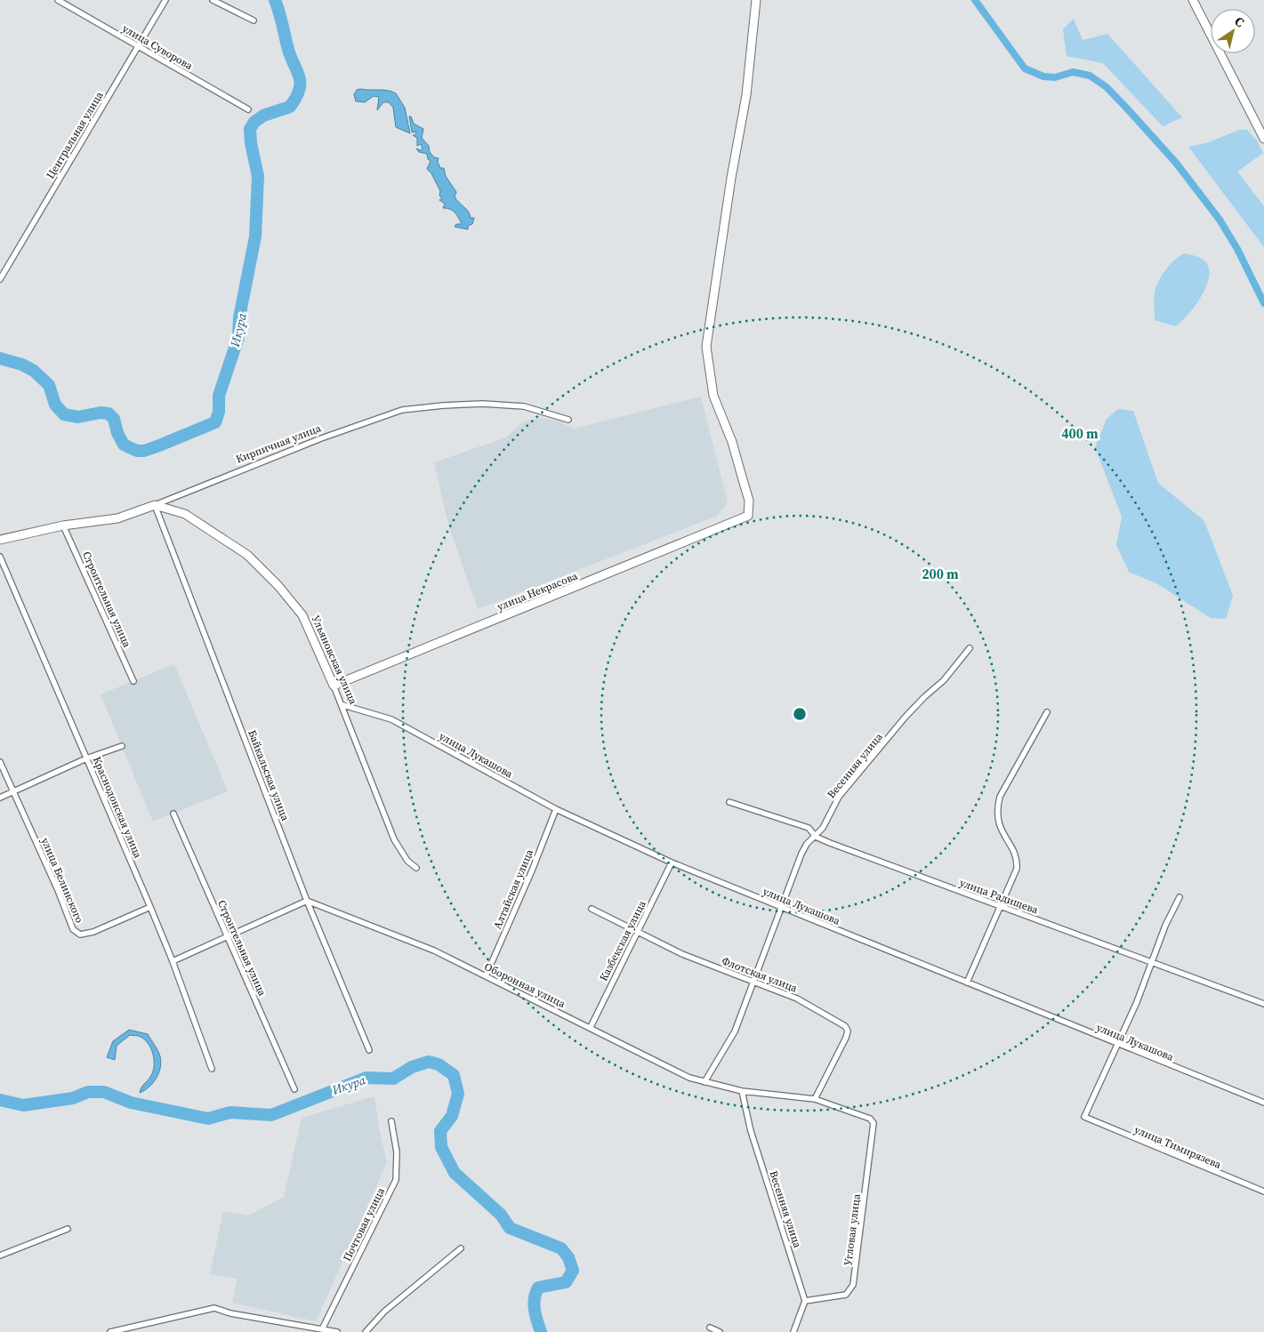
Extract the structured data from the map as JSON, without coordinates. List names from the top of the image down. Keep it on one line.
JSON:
{"streets":{"street":["улица Суворова","Центральная улица","Кирпичная улица","улица Некрасова","Строительная улица","Ульяновская улица","улица Лукашова","Весенняя улица","Байкальская улица","Краснодонская улица","улица Белинского","Алтайская улица","улица Радищева","Казбекская улица","Флотская улица","Оборонная улица","улица Тимирязева","Почтовая улица","Угловая улица"]},"crossings":[["улица Суворова","Центральная улица"],["Кирпичная улица","Строительная улица"],["Кирпичная улица","Ульяновская улица"],["Кирпичная улица","Байкальская улица"],["улица Некрасова","Ульяновская улица"],["Ульяновская улица","улица Лукашова"],["Ульяновская улица","Байкальская улица"],["улица Лукашова","Весенняя улица"],["улица Лукашова","Алтайская улица"],["улица Лукашова","Казбекская улица"],["улица Лукашова","улица Тимирязева"],["Весенняя улица","улица Радищева"],["Весенняя улица","Флотская улица"],["Весенняя улица","Оборонная улица"],["Весенняя улица","Угловая улица"],["Байкальская улица","Оборонная улица"],["Краснодонская улица","улица Белинского"],["Алтайская улица","Оборонная улица"],["Казбекская улица","Флотская улица"],["Казбекская улица","Оборонная улица"],["Флотская улица","Оборонная улица"],["Оборонная улица","Угловая улица"]],"water":["Икура"],"north":"top right","rings":["400 m","200 m"]}
